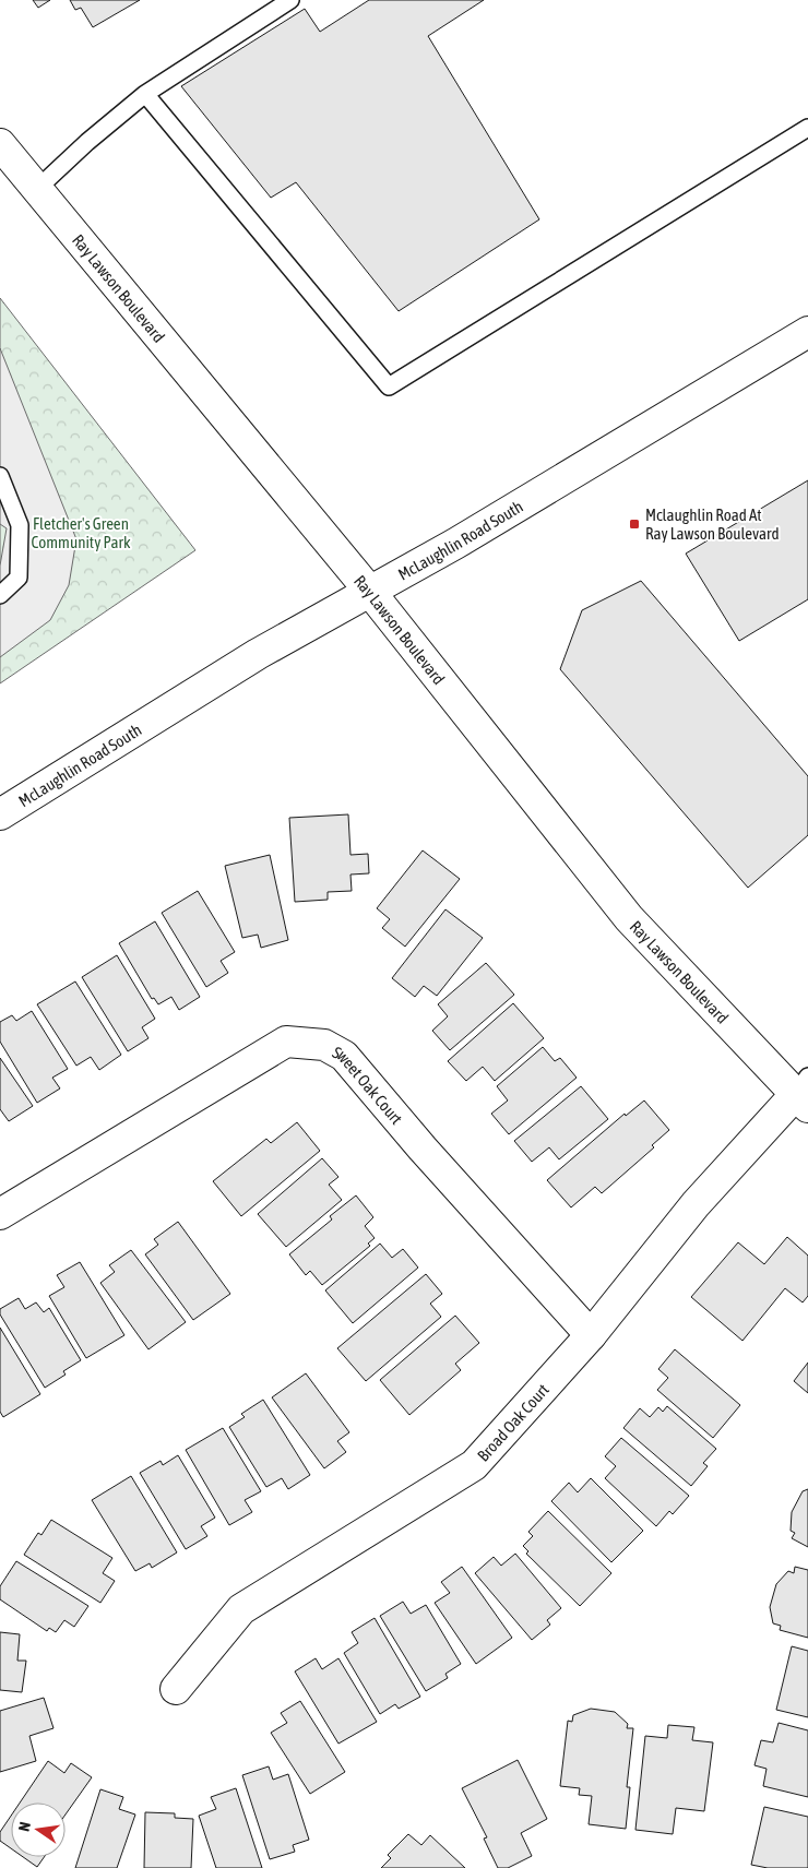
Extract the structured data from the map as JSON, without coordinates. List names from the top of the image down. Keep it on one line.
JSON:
{"streets":{"street":["Ray Lawson Boulevard","McLaughlin Road South","Sweet Oak Court","Broad Oak Court"]},"crossings":[["Ray Lawson Boulevard","McLaughlin Road South"],["Ray Lawson Boulevard","Broad Oak Court"],["Sweet Oak Court","Broad Oak Court"]],"parks":["Fletcher's Green Community Park"],"places":{"transit":["Mclaughlin Road At Ray Lawson Boulevard"]},"north":"left"}
